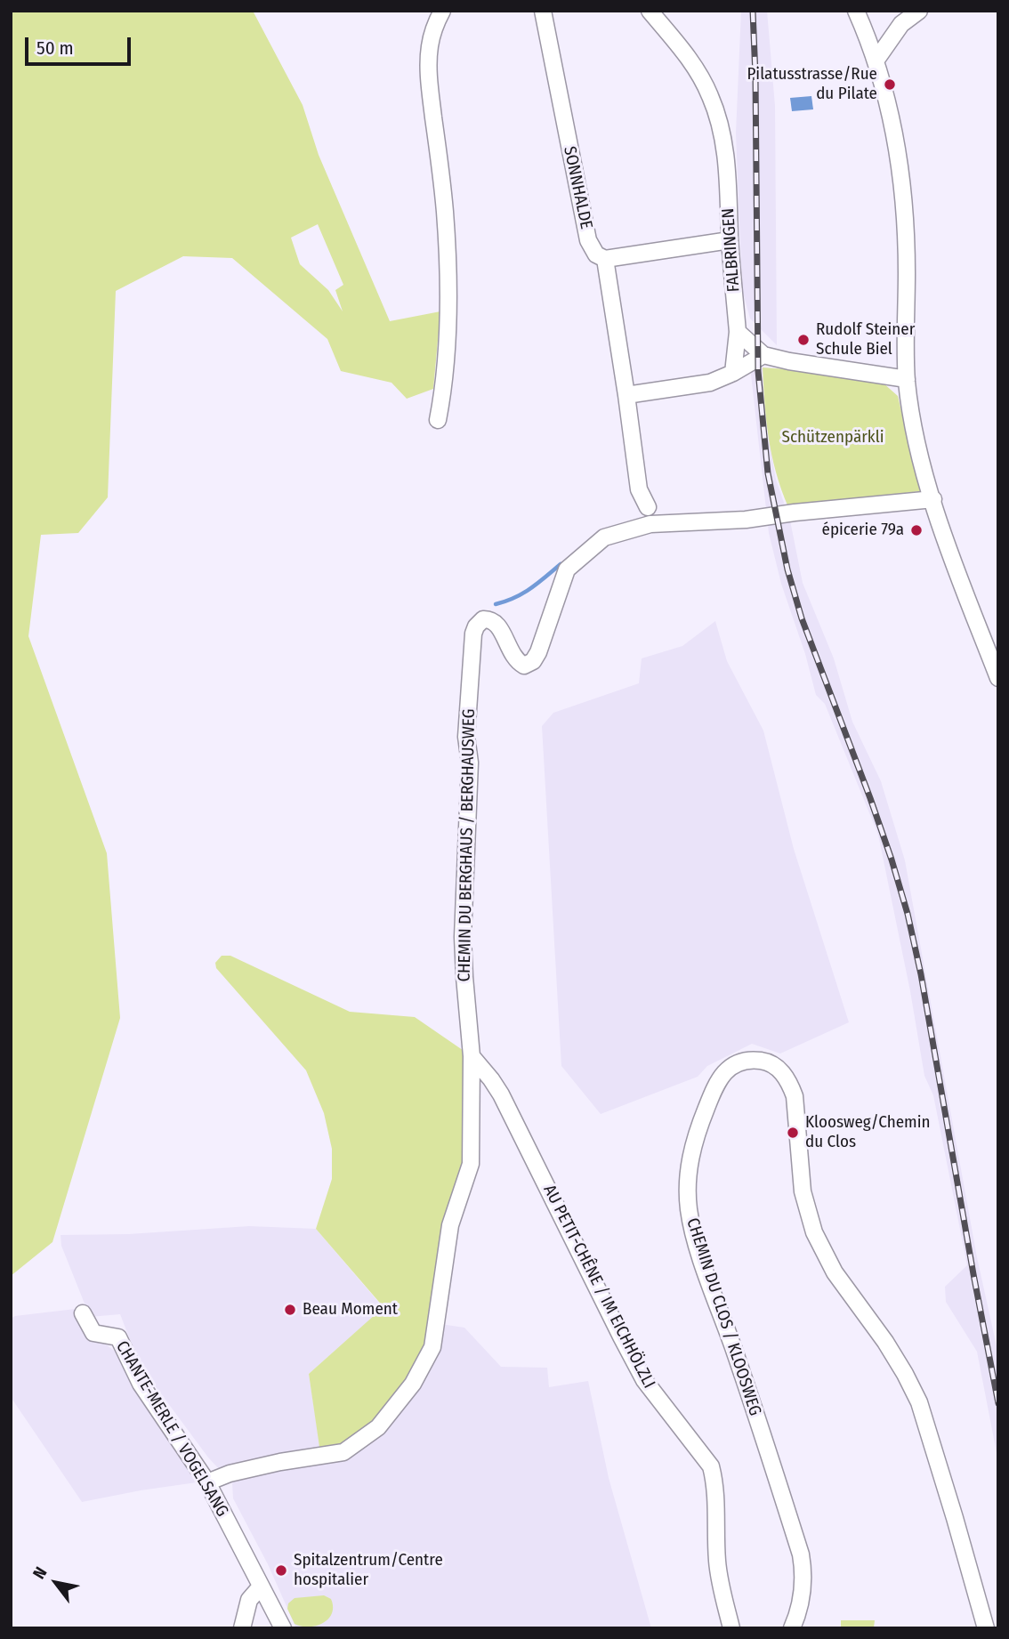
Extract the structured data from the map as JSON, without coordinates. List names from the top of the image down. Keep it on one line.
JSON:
{"streets":{"street":["SONNHALDE","FALBRINGEN","CHEMIN DU BERGHAUS / BERGHAUSWEG","AU PETIT-CHÊNE / IM EICHHÖLZLI","CHEMIN DU CLOS / KLOOSWEG","CHANTE-MERLE / VOGELSANG"]},"crossings":[["CHEMIN DU BERGHAUS / BERGHAUSWEG","AU PETIT-CHÊNE / IM EICHHÖLZLI"],["CHEMIN DU BERGHAUS / BERGHAUSWEG","CHANTE-MERLE / VOGELSANG"]],"parks":["Schützenpärkli"],"places":["Pilatusstrasse/Rue du Pilate","Rudolf Steiner Schule Biel","épicerie 79a","Kloosweg/Chemin du Clos","Beau Moment","Spitalzentrum/Centre hospitalier"],"scale_bar":"50 m","north":"top left"}
